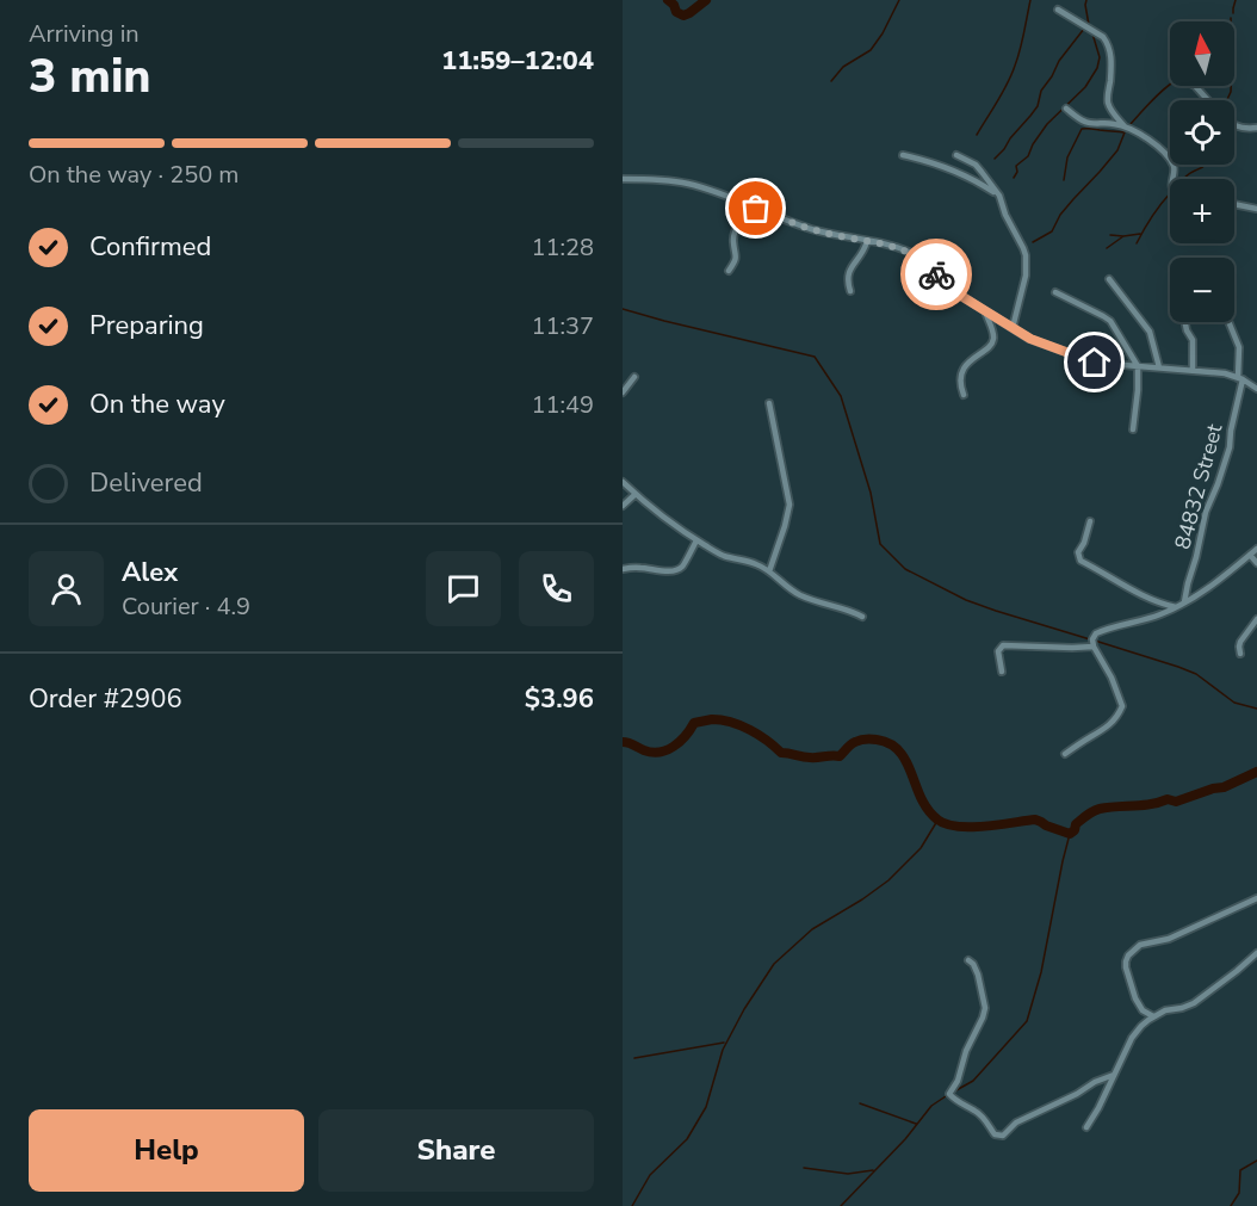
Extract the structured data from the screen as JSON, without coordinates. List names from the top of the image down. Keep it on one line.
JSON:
{"streets":{"street":["84832 Street"]},"north":"top","page":{"heading":["3 min","Arriving in","11:59–12:04"],"panel":["Alex","Courier · 4.9","Order #2906","$3.96"],"map_buttons":["+","−"],"bar":"On the way · 250 m","list":[["Confirmed","11:28"],["Preparing","11:37"],["On the way","11:49"],"Delivered"],"buttons":["Help","Share"]}}
